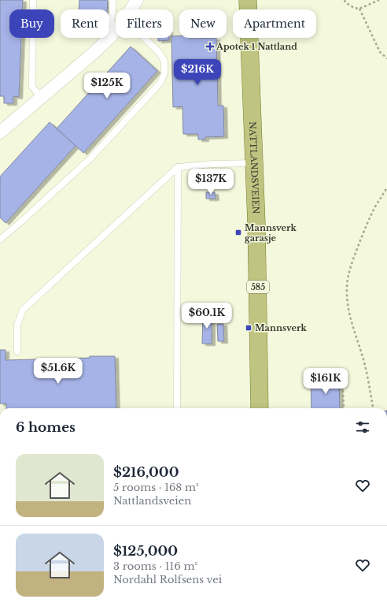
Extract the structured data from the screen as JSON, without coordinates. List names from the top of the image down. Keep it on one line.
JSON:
{"streets":{"main road":["NATTLANDSVEIEN","585"]},"places":{"health":["Apotek 1 Nattland"],"transit":["Mannsverk garasje","Mannsverk"]},"page":{"chip":["Buy","Rent","Filters","New","Apartment"],"price":["$216K","$125K","$137K","$60.1K","$51.6K","$161K"],"heading":"6 homes","list":[{"name":"$216,000","note":"5 rooms · 168 m² · Nattlandsveien"},{"name":"$125,000","note":"3 rooms · 116 m² · Nordahl Rolfsens vei"}]}}
